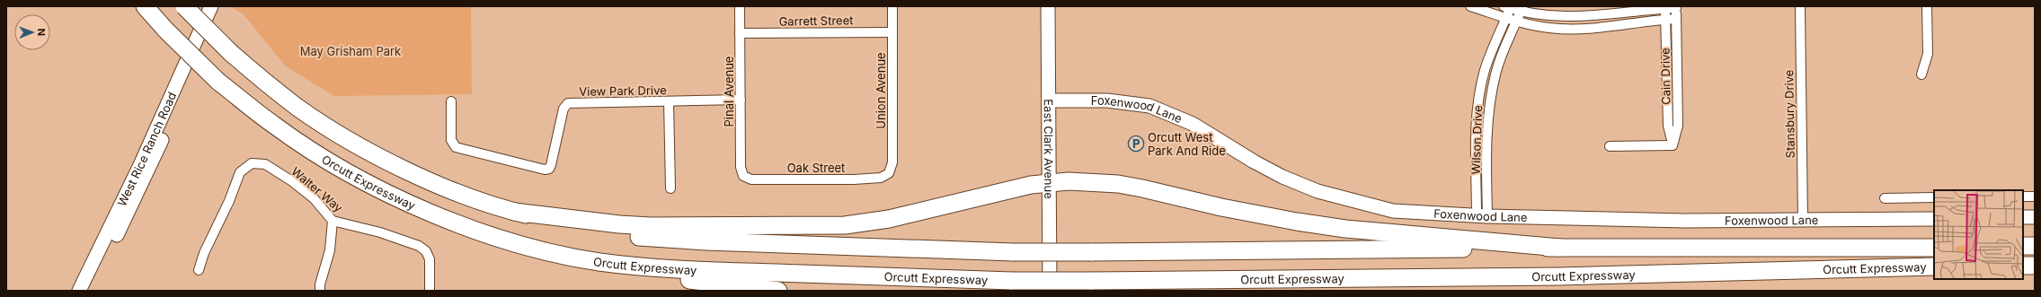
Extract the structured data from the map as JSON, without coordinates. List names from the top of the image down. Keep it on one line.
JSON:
{"streets":{"highway":["Orcutt Expressway"],"main road":["Foxenwood Lane","East Clark Avenue","West Rice Ranch Road"],"street":["Garrett Street","Cain Drive","View Park Drive","Union Avenue","Pinal Avenue","Stansbury Drive","Wilson Drive","Oak Street","Walter Way"]},"crossings":[["Garrett Street","Union Avenue"],["Garrett Street","Pinal Avenue"],["View Park Drive","Pinal Avenue"],["Union Avenue","Oak Street"],["Pinal Avenue","Oak Street"],["Foxenwood Lane","Stansbury Drive"],["Foxenwood Lane","Wilson Drive"],["Foxenwood Lane","East Clark Avenue"]],"parks":["May Grisham Park"],"places":{"parking":["Orcutt West Park And Ride"]},"north":"right"}
